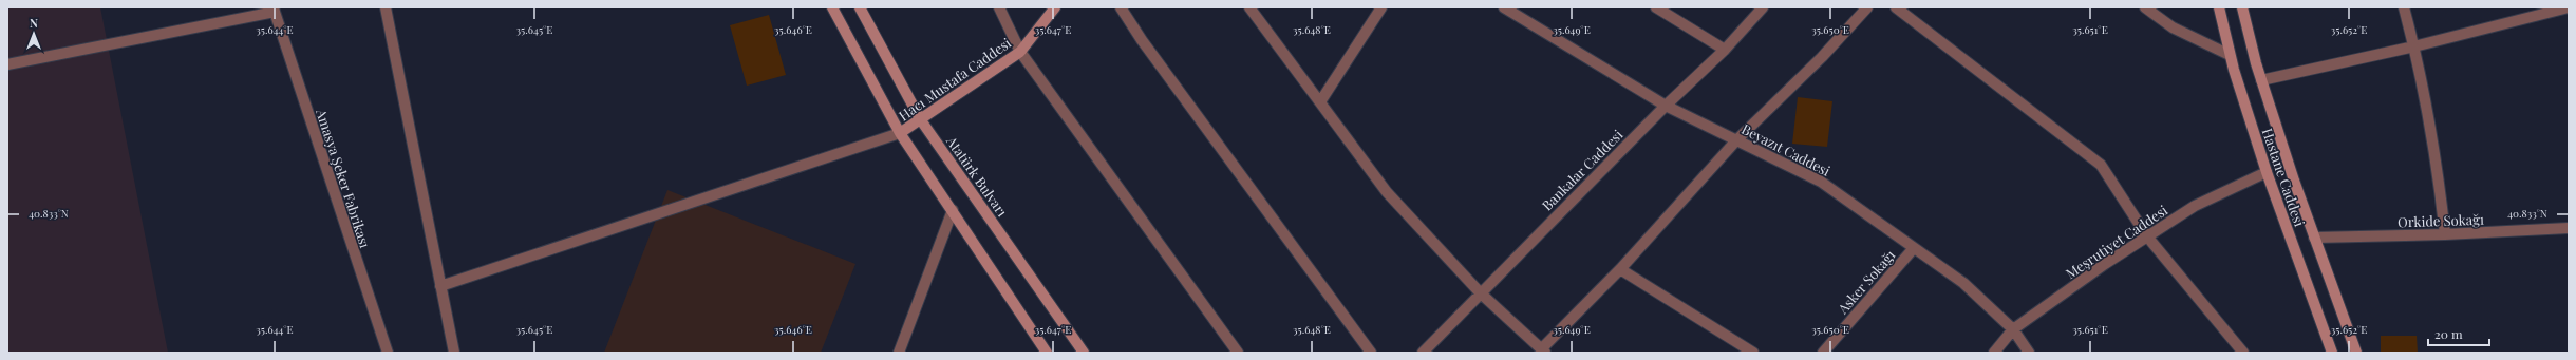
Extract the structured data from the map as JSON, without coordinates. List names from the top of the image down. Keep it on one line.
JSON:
{"streets":{"street":["Hacı Mustafa Caddesi","Beyazıt Caddesi","Bankalar Caddesi","Atatürk Bulvarı","Hastane Caddesi","Amasya Şeker Fabrikası","Orkide Sokağı","Meşrutiyet Caddesi","Asker Sokağı"]},"crossings":[["Hacı Mustafa Caddesi","Atatürk Bulvarı"],["Beyazıt Caddesi","Bankalar Caddesi"],["Beyazıt Caddesi","Meşrutiyet Caddesi"],["Beyazıt Caddesi","Asker Sokağı"],["Hastane Caddesi","Orkide Sokağı"],["Hastane Caddesi","Meşrutiyet Caddesi"]],"scale_bar":"20 m","north":"top","coordinates":["35.644°E","35.645°E","35.646°E","35.647°E","35.648°E","35.649°E","35.650°E","35.651°E","35.652°E","40.833°N"]}
